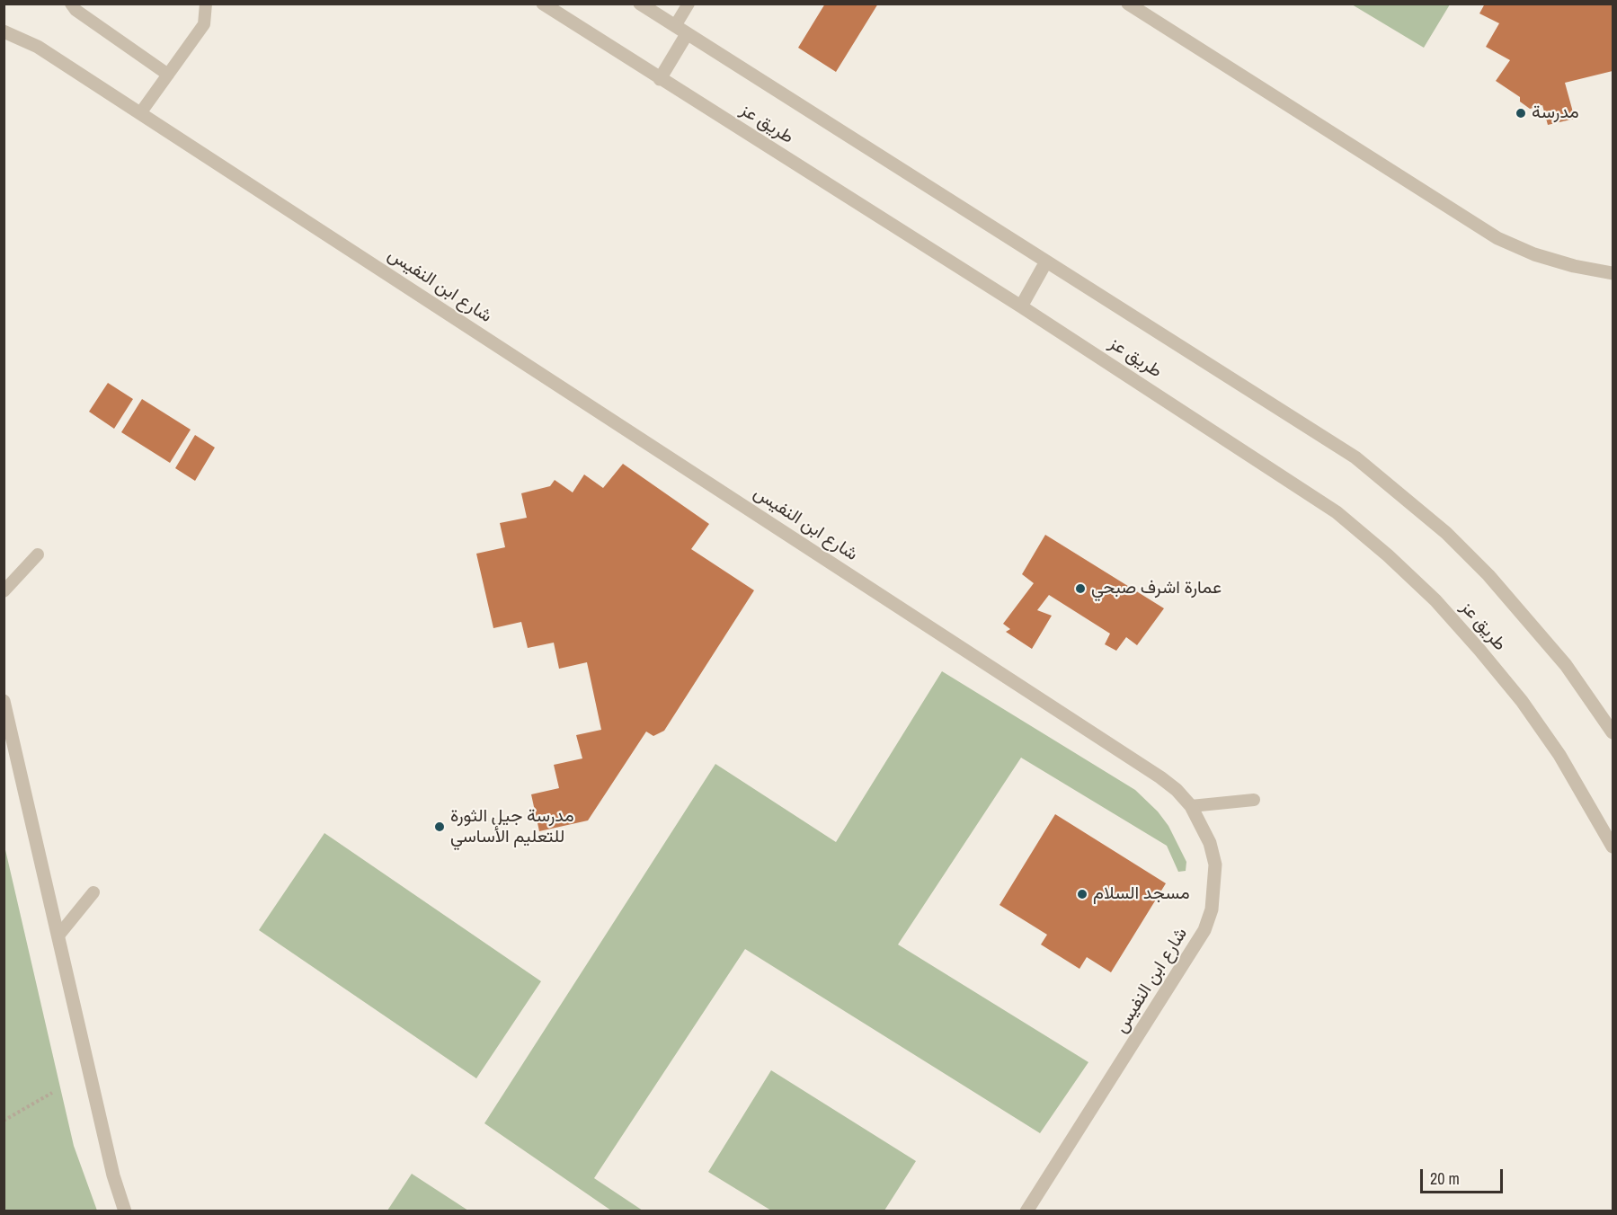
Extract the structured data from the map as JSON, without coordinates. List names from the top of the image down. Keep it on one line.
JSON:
{"streets":{"street":["طريق عز","شارع ابن النفيس"]},"places":["مدرسة","عمارة اشرف صبحي","مدرسة جيل الثورة للتعليم الأساسي","مسجد السلام"],"scale_bar":"20 m"}
